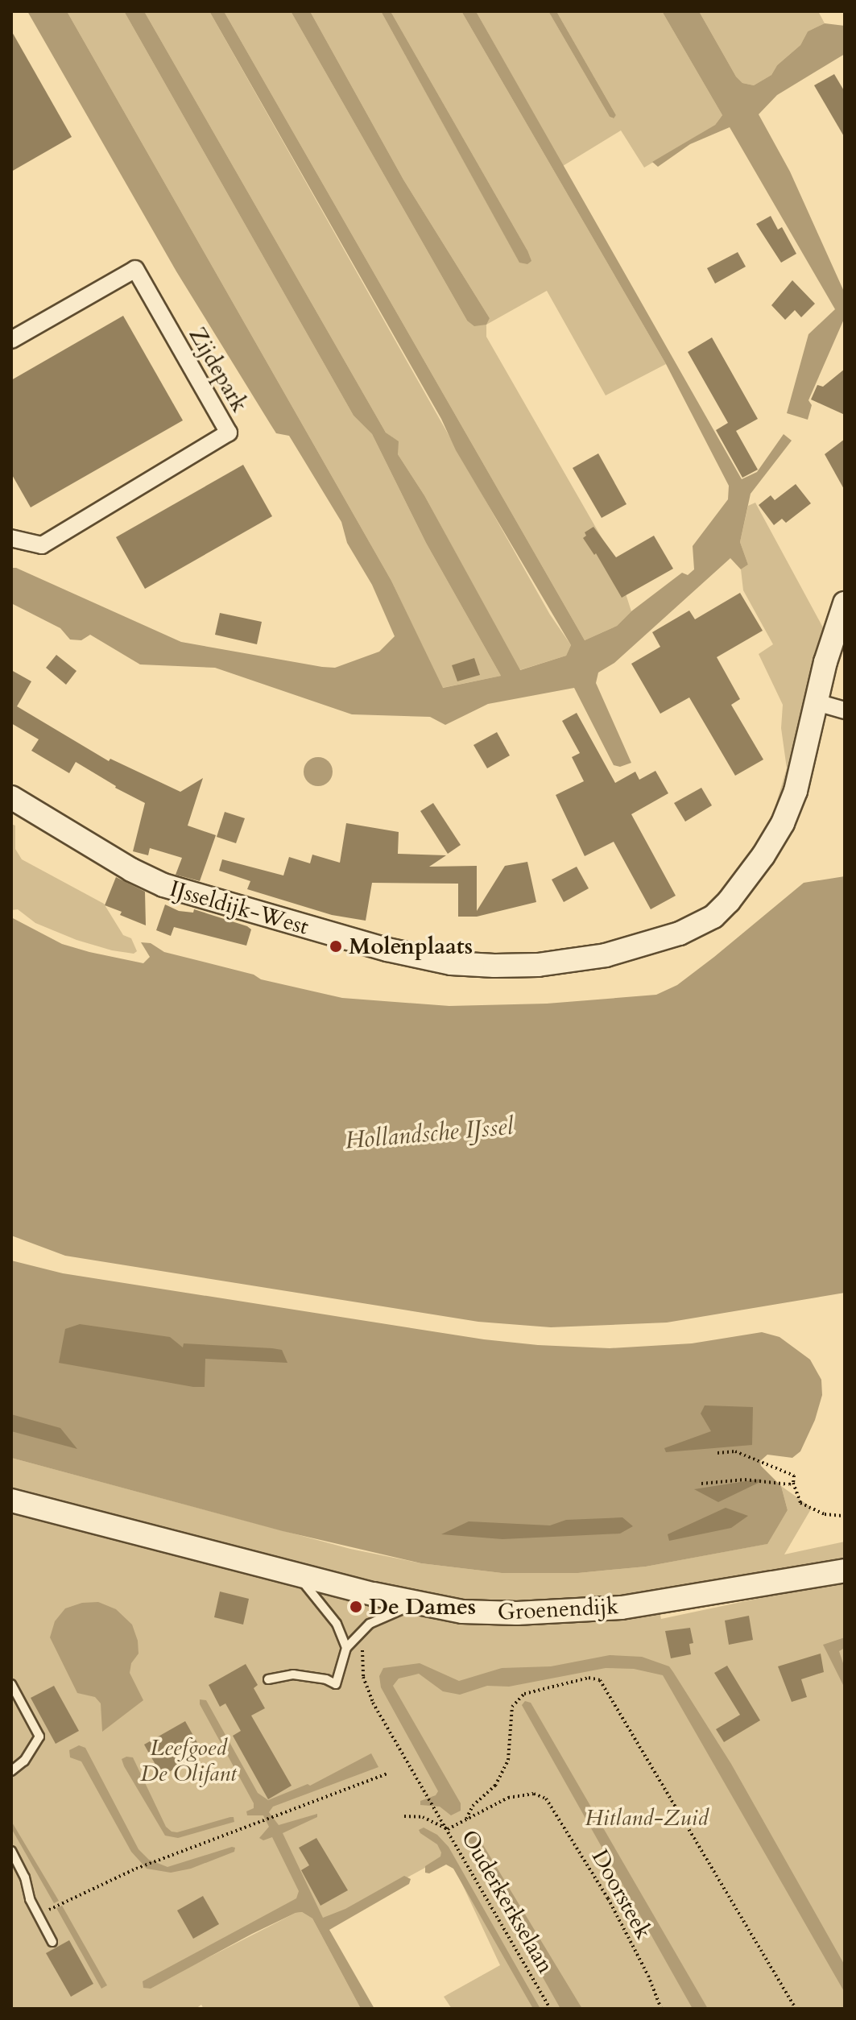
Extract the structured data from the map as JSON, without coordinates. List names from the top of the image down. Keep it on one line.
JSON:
{"streets":{"street":["Zijdepark","IJsseldijk-West","Groenendijk"],"path":["Doorsteek","Ouderkerkselaan"]},"crossings":[["Doorsteek","Ouderkerkselaan"]],"water":["Hollandsche IJssel"],"parks":["Leefgoed De Olifant","Hitland-Zuid"],"places":["Molenplaats","De Dames"]}
